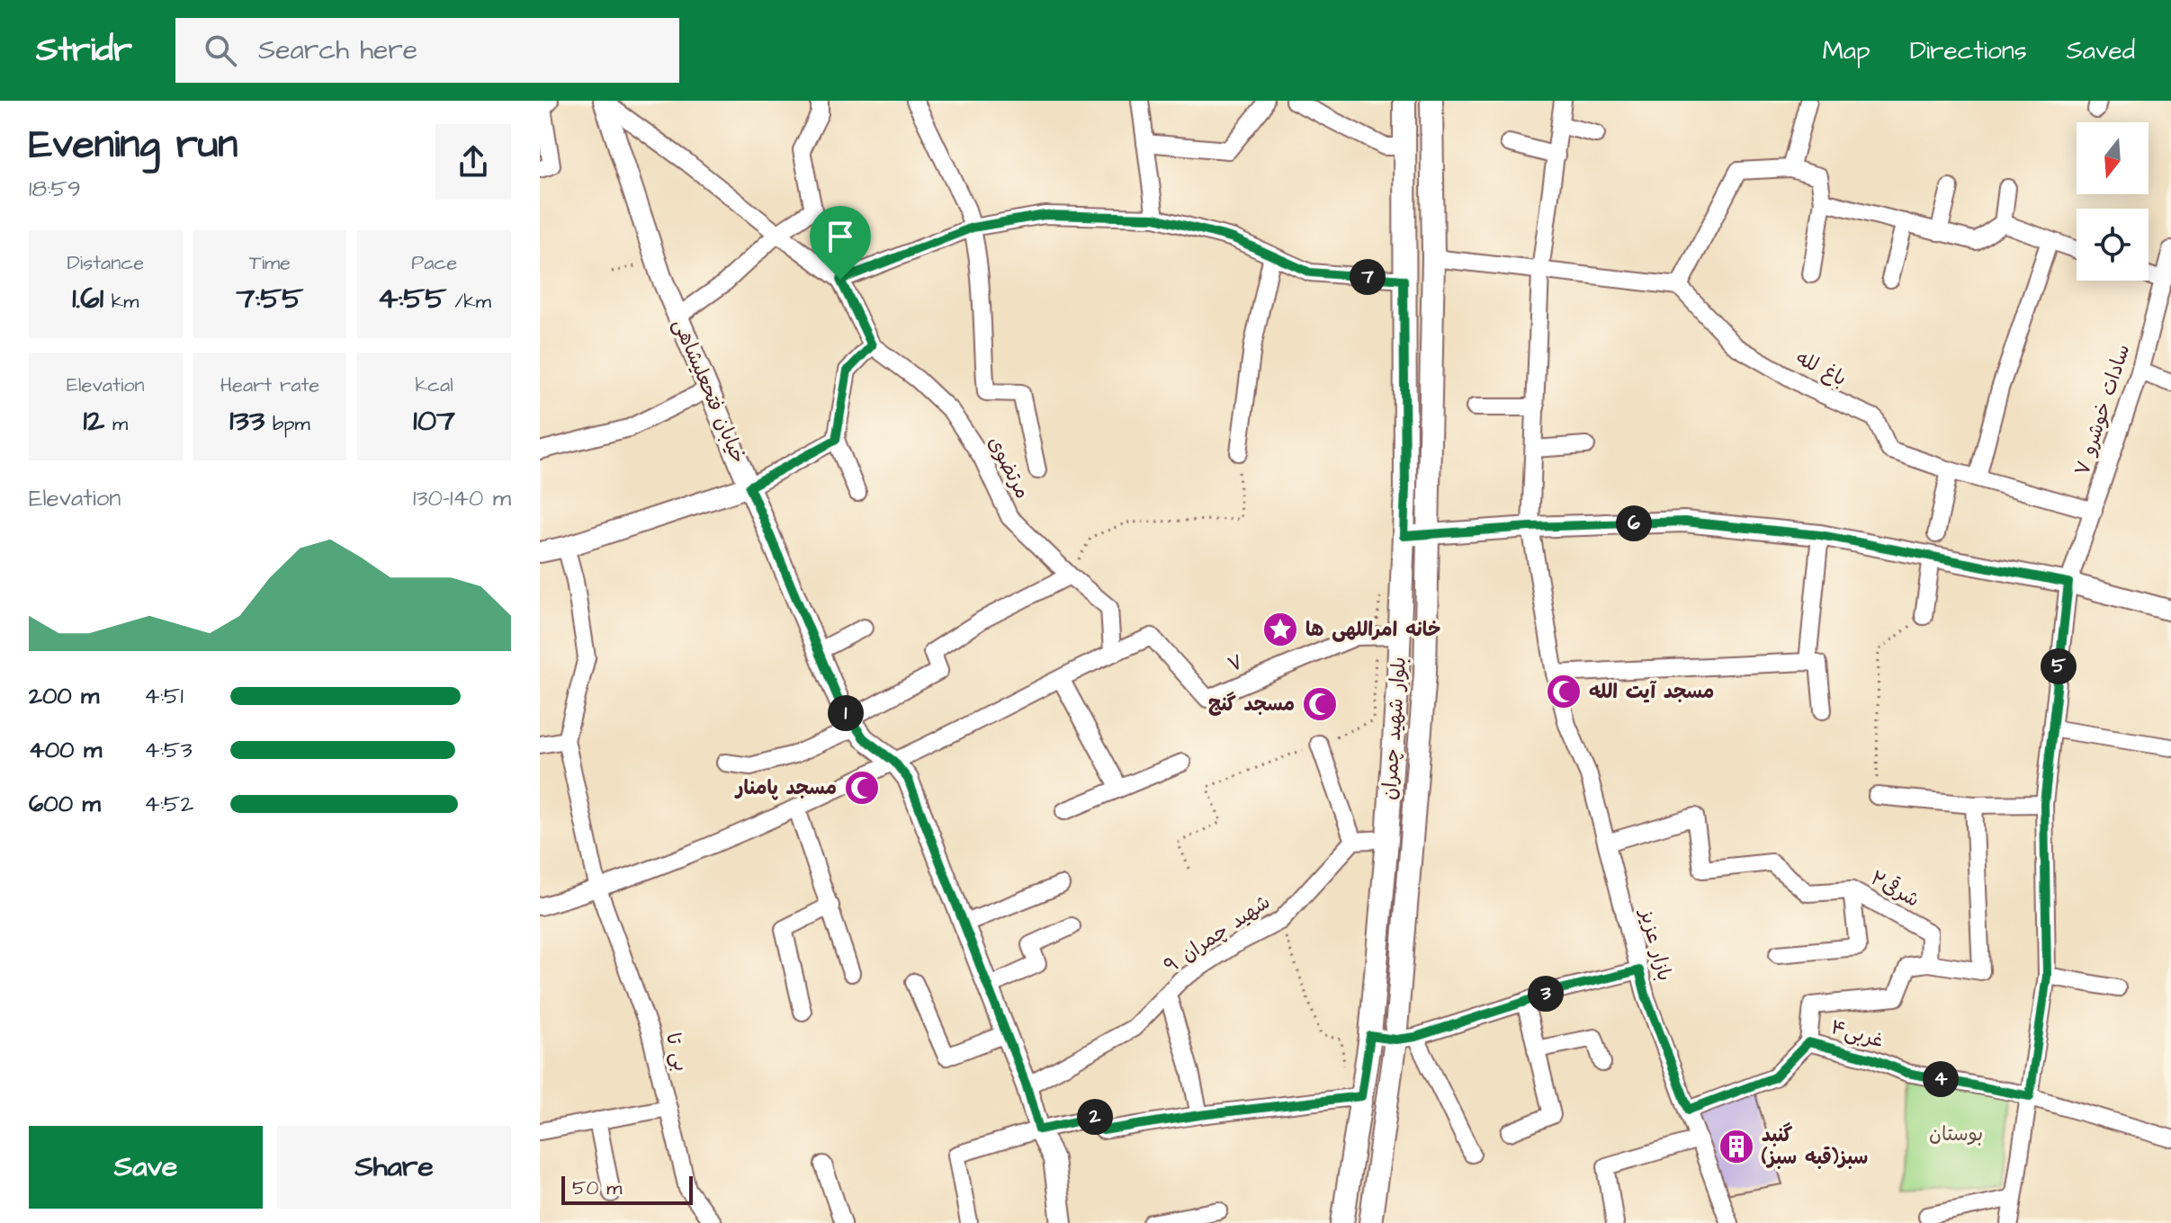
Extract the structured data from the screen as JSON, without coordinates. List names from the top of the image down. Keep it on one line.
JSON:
{"streets":{"main road":["بلوار شهید چمران"],"street":["باغ لله","خیابان فتحعلیشاهی","سادات خوشرو ۷","مرتضوی","۷","شرقی۲","شهید چمران ۹","بازار عزیز","غربی۴","بی تا"]},"crossings":[["باغ لله","سادات خوشرو ۷"],["خیابان فتحعلیشاهی","شهید چمران ۹"],["سادات خوشرو ۷","غربی۴"],["مرتضوی","۷"],["۷","بلوار شهید چمران"],["شرقی۲","بازار عزیز"],["بازار عزیز","غربی۴"]],"parks":["بوستان"],"places":{"place":["خانه امراللهی ها"],"mosque":["مسجد آیت الله","مسجد گنج","مسجد پامنار"],"building":["گنبد سبز(قبه سبز)"]},"scale_bar":"50 m","north":"bottom","page":{"header":"Stridr","search":"Search here","nav":["Map","Directions","Saved"],"heading":["Evening run","18:59"],"stats":[["Distance","1.61 km"],["Time","7:55"],["Pace","4:55 /km"],["Elevation","12 m"],["Heart rate","133 bpm"],["kcal","107"]],"pins":["7","6","5","1","3","4","2"],"chart":["Elevation","130–140 m"],"list":[{"name":"200 m","note":"4:51"},{"name":"400 m","note":"4:53"},{"name":"600 m","note":"4:52"}],"buttons":["Save","Share"],"scale":"50 m"}}
